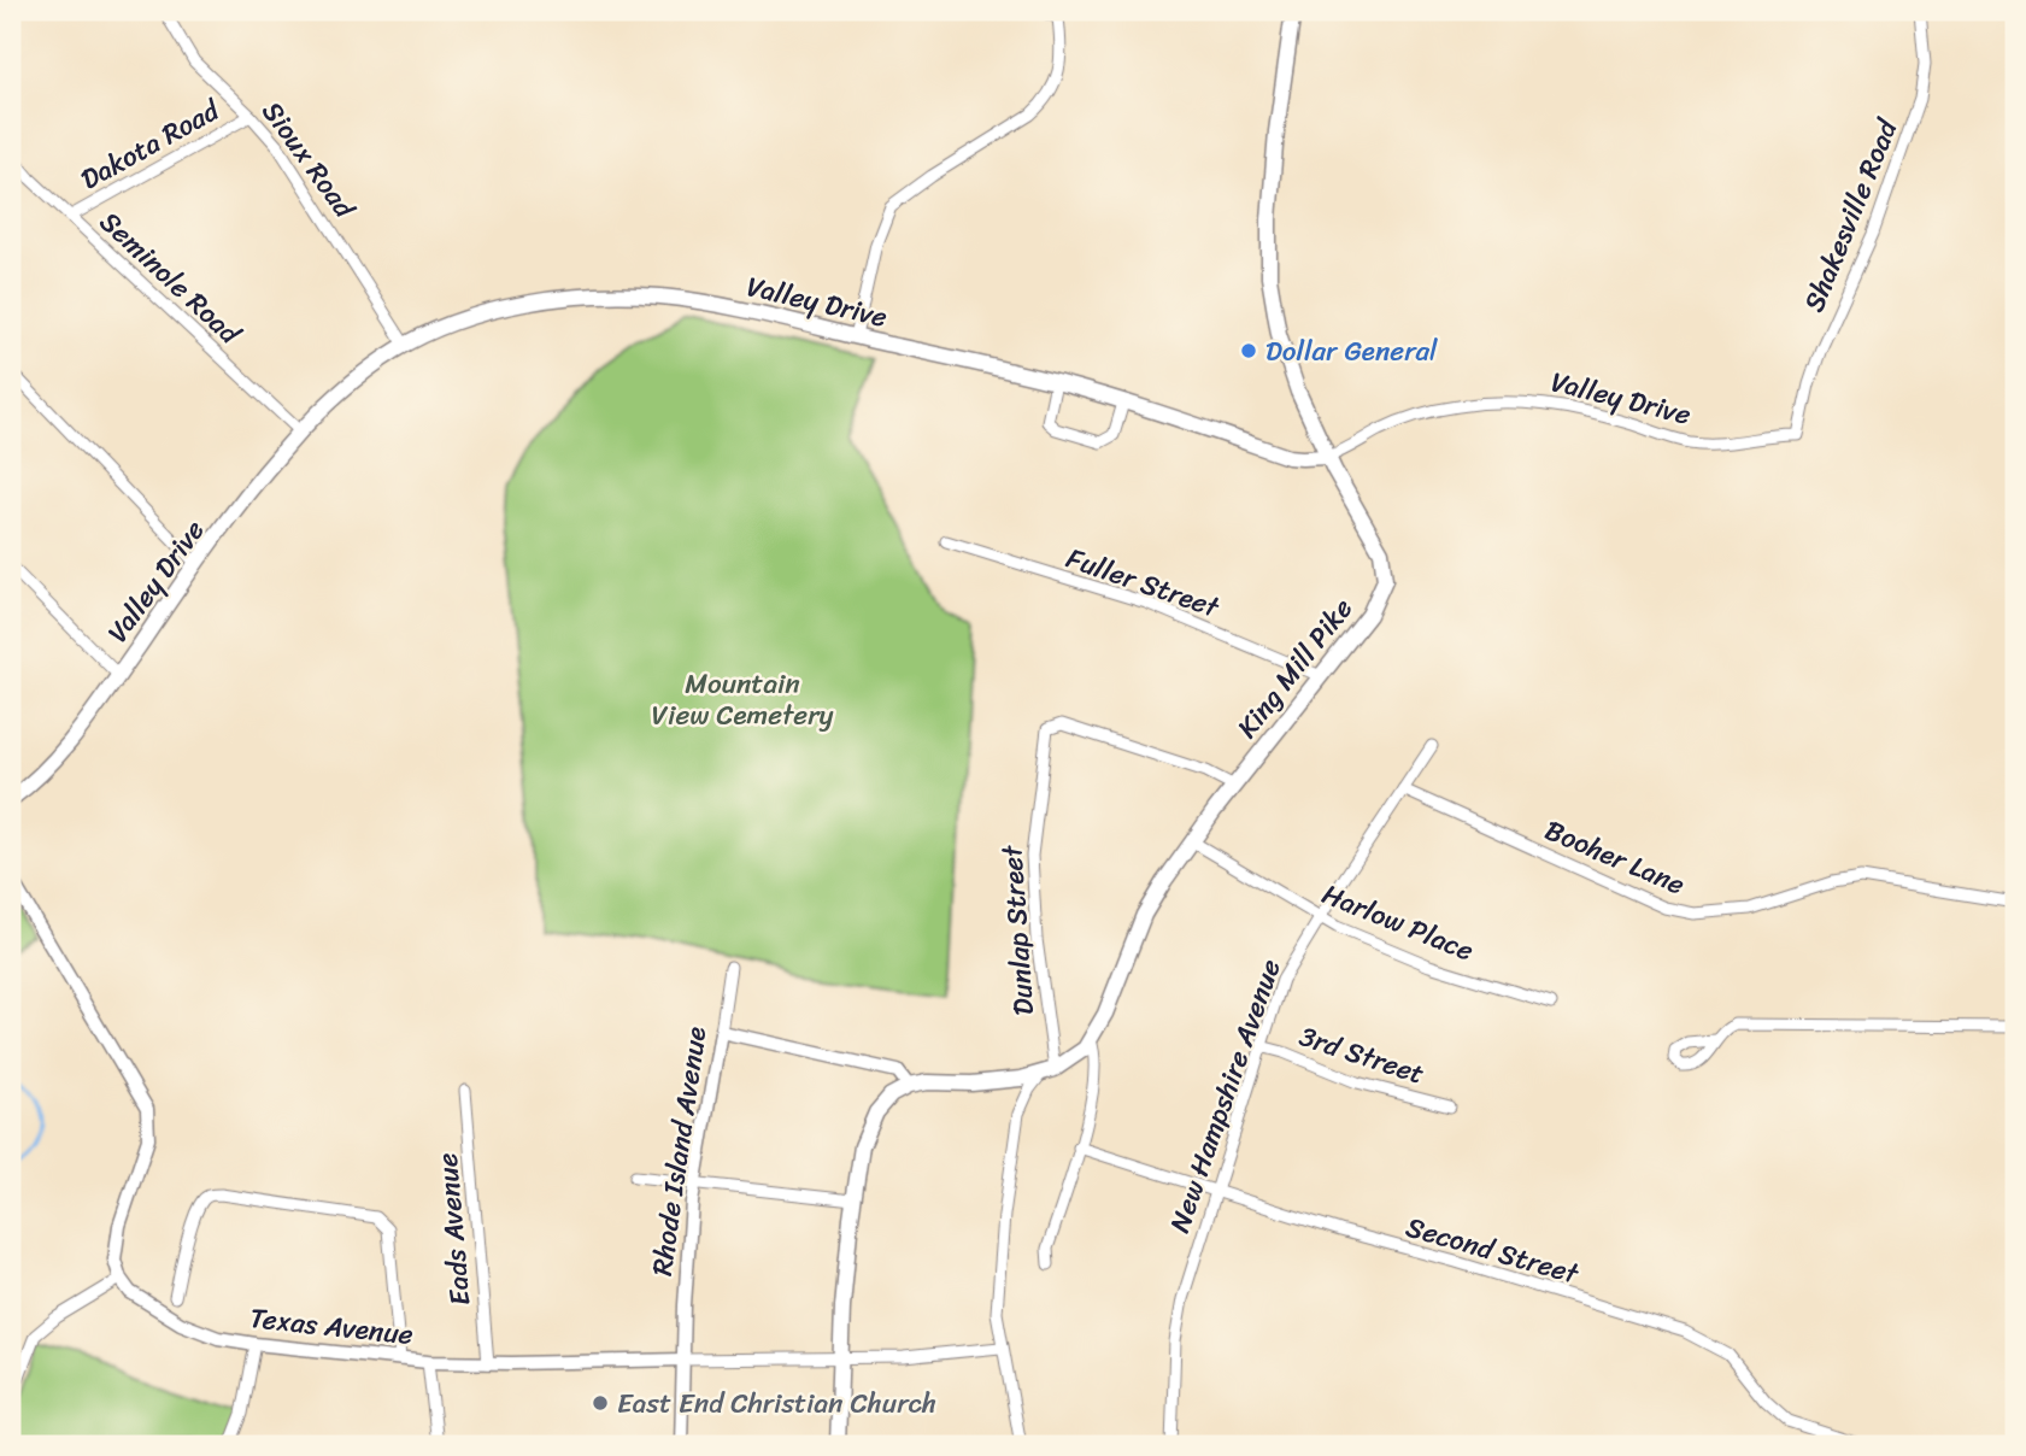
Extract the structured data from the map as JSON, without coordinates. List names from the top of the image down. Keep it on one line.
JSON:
{"streets":{"main road":["Valley Drive","King Mill Pike"],"street":["Dakota Road","Sioux Road","Shakesville Road","Seminole Road","Fuller Street","Booher Lane","Harlow Place","Dunlap Street","3rd Street","New Hampshire Avenue","Rhode Island Avenue","Eads Avenue","Second Street","Texas Avenue"]},"crossings":[["Dakota Road","Sioux Road"],["Dakota Road","Seminole Road"],["Sioux Road","Valley Drive"],["Shakesville Road","Valley Drive"],["Seminole Road","Valley Drive"],["Valley Drive","King Mill Pike"],["Fuller Street","King Mill Pike"],["King Mill Pike","Harlow Place"],["King Mill Pike","Dunlap Street"],["Booher Lane","New Hampshire Avenue"],["Harlow Place","New Hampshire Avenue"],["3rd Street","New Hampshire Avenue"],["New Hampshire Avenue","Second Street"],["Rhode Island Avenue","Texas Avenue"],["Eads Avenue","Texas Avenue"]],"parks":["Mountain View Cemetery"],"places":["Dollar General","East End Christian Church"]}
